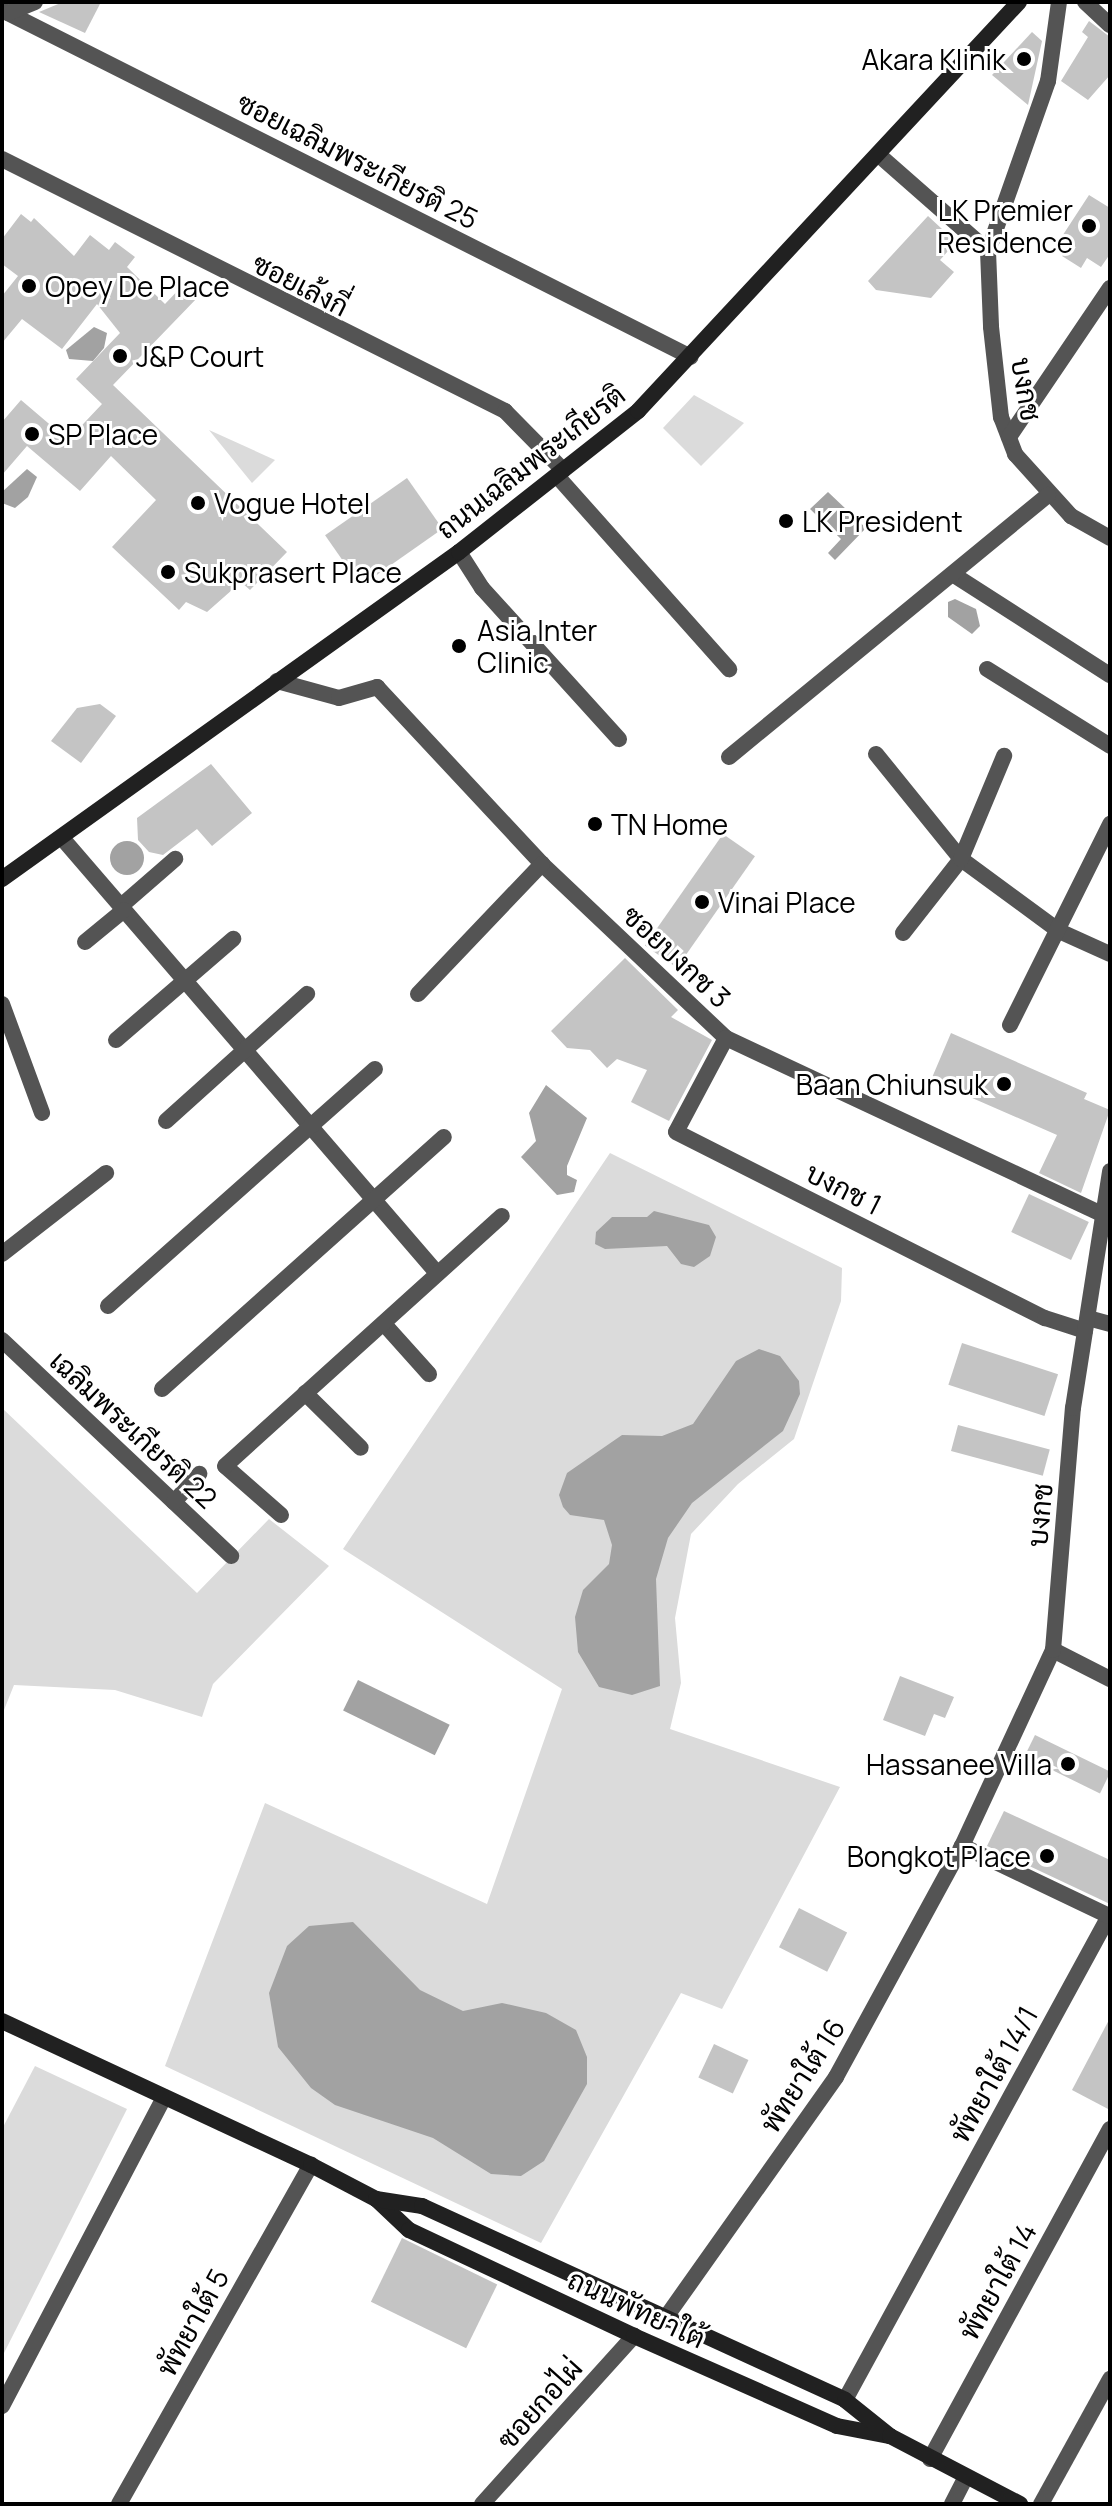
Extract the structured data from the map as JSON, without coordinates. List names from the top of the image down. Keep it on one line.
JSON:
{"streets":{"main road":["ถนนเฉลิมพระเกียรติ","ถนนพัทยาใต้"],"street":["ซอยเฉลิมพระเกียรติ 25","ซอยเล้งกี่","บงกช","ซอยบงกช 3","บงกช 1","เฉลิมพระเกียรติ 22","พัทยาใต้ 14/1","พัทยาใต้ 16","พัทยาใต้ 14","พัทยาใต้ 5","ซอยกอไผ่"]},"crossings":[["ซอยเฉลิมพระเกียรติ 25","ถนนเฉลิมพระเกียรติ"],["ซอยเล้งกี่","ถนนเฉลิมพระเกียรติ"],["บงกช","ซอยบงกช 3"],["บงกช","บงกช 1"],["บงกช","พัทยาใต้ 14/1"],["บงกช","พัทยาใต้ 16"],["ถนนเฉลิมพระเกียรติ","ซอยบงกช 3"],["ซอยบงกช 3","บงกช 1"],["พัทยาใต้ 14/1","พัทยาใต้ 16"],["พัทยาใต้ 14/1","ถนนพัทยาใต้"],["พัทยาใต้ 16","ถนนพัทยาใต้"],["พัทยาใต้ 14","ถนนพัทยาใต้"],["ถนนพัทยาใต้","พัทยาใต้ 5"],["ถนนพัทยาใต้","ซอยกอไผ่"]],"places":["Akara Klinik","LK Premier Residence","Opey De Place","J&P Court","SP Place","Vogue Hotel","LK President","Sukprasert Place","Asia Inter Clinic","TN Home","Vinai Place","Baan Chiunsuk","Hassanee Villa","Bongkot Place"]}
